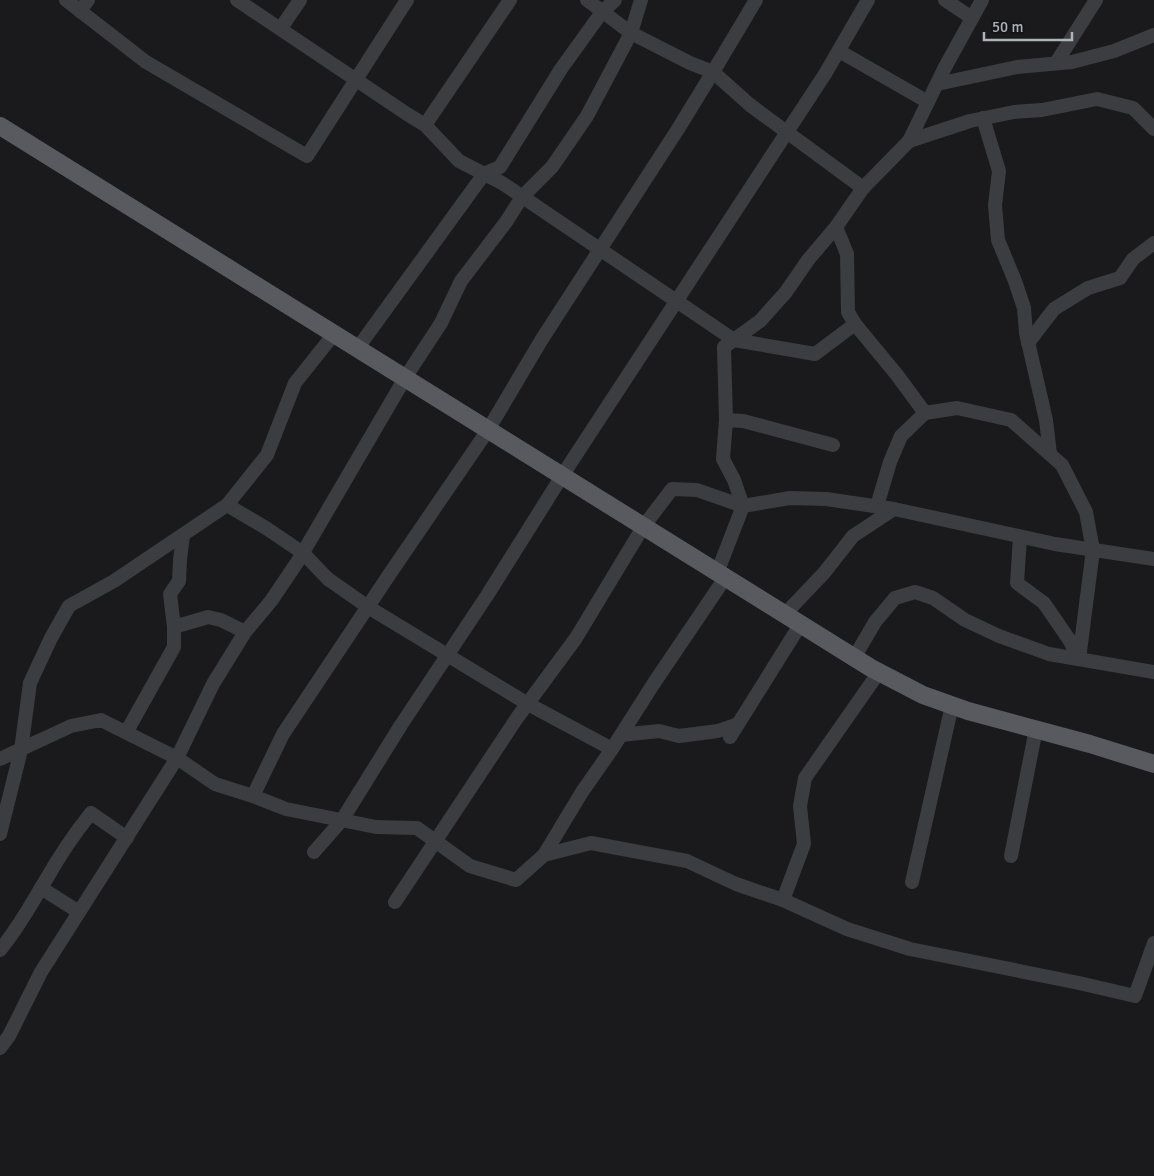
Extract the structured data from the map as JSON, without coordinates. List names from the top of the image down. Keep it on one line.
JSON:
{"scale_bar":"50 m"}
